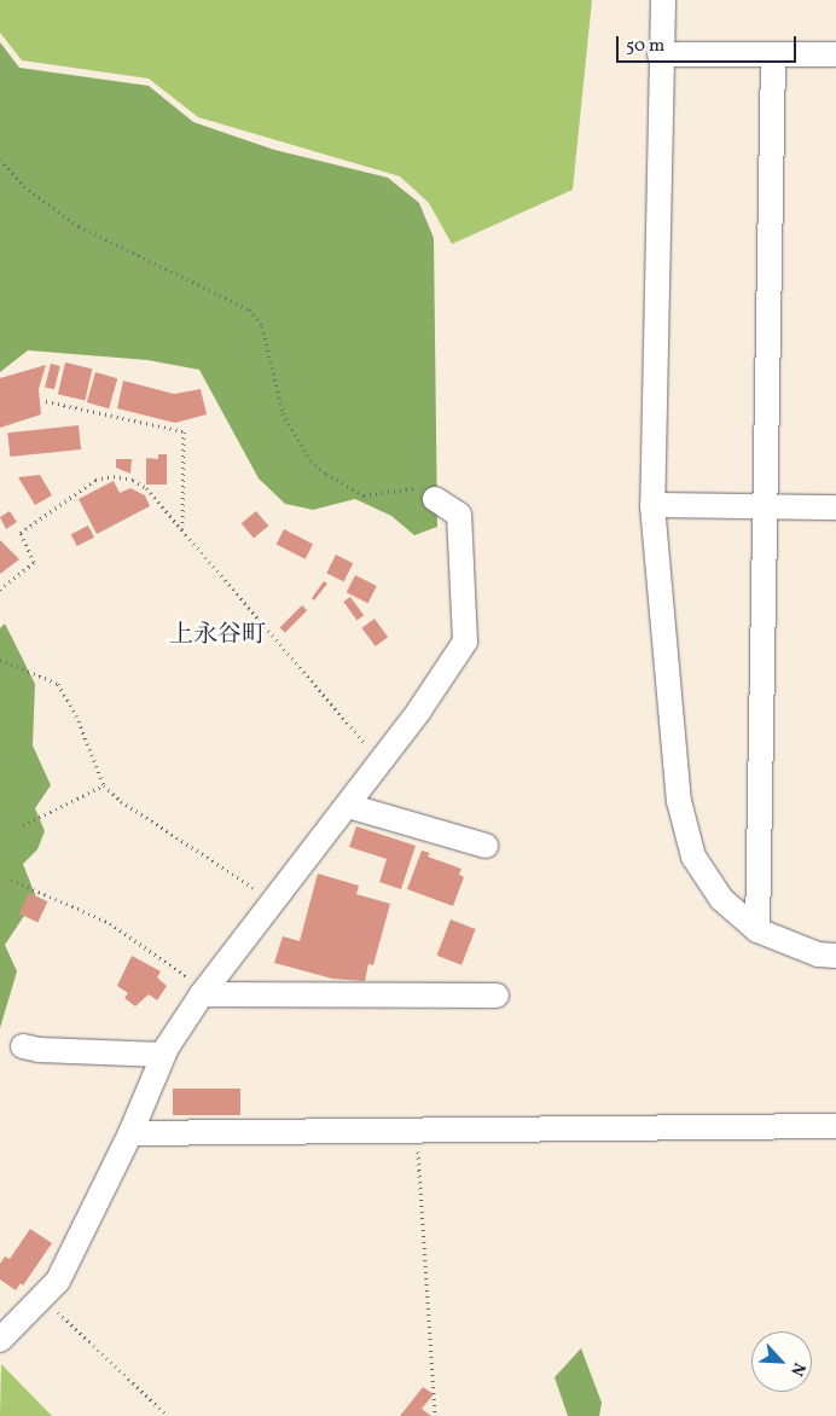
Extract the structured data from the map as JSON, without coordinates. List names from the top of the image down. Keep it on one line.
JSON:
{"districts":["上永谷町"],"scale_bar":"50 m","north":"bottom right"}
